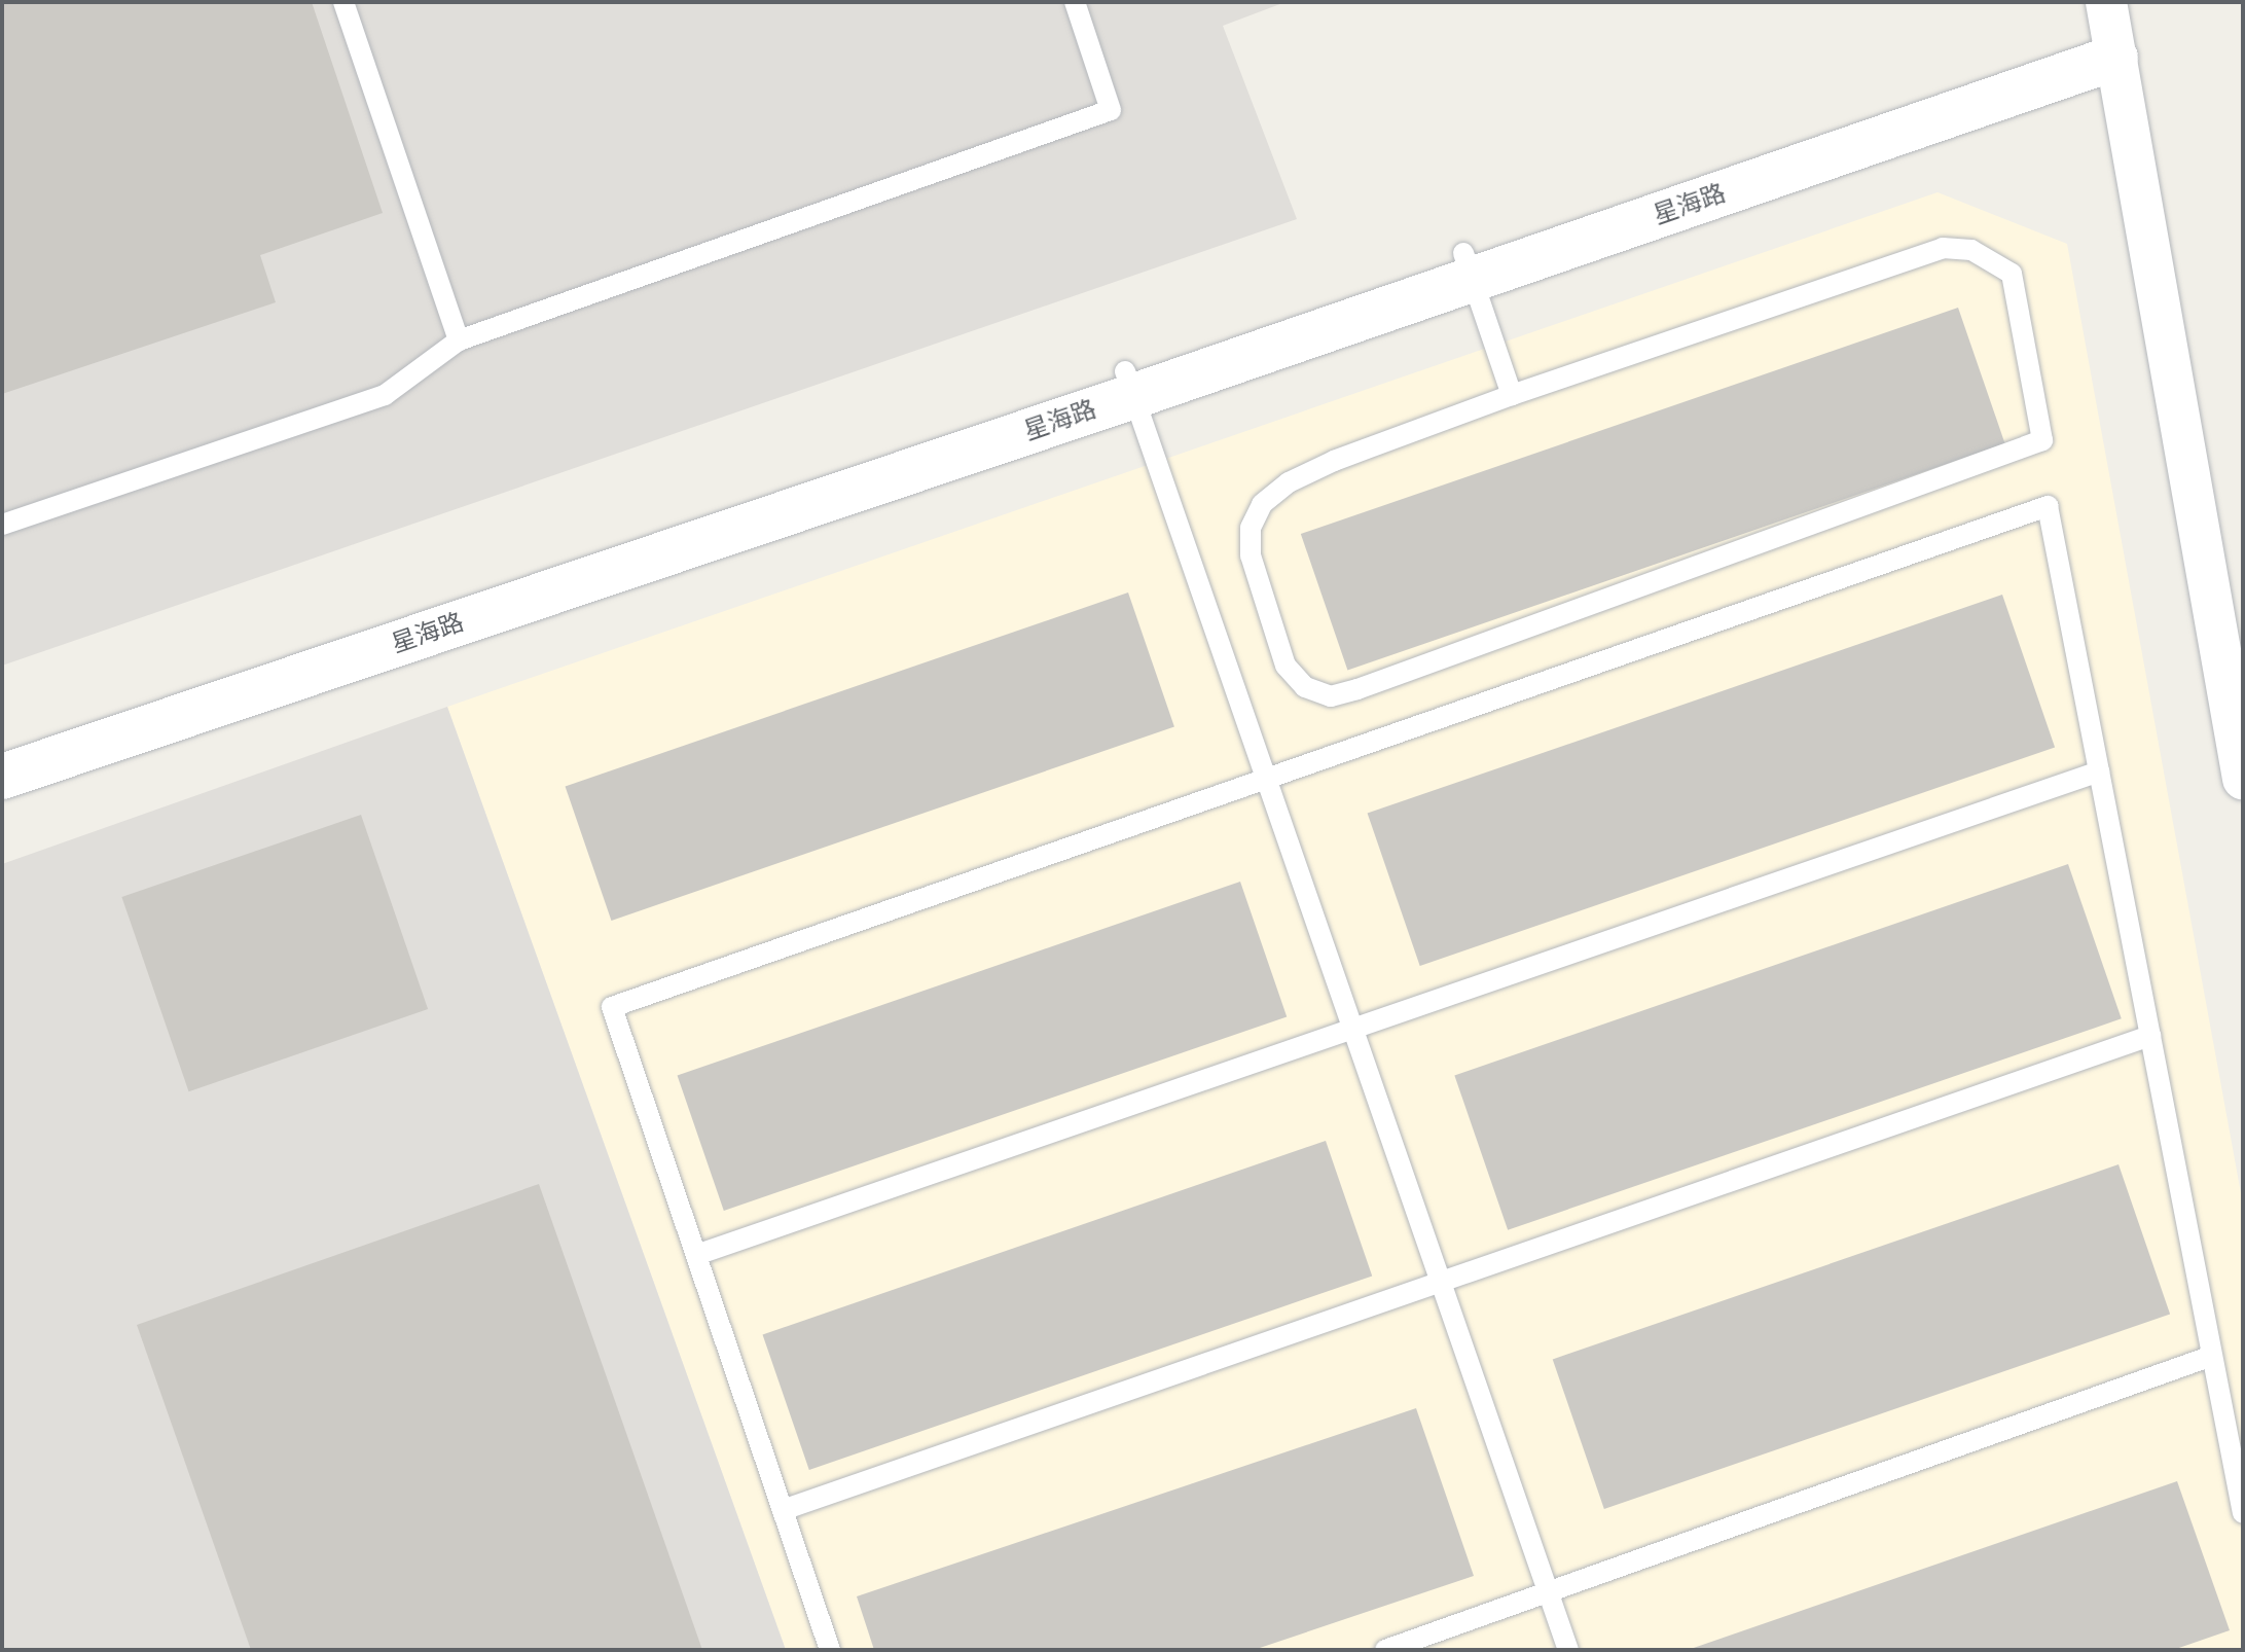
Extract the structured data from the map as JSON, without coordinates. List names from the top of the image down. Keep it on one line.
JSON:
{"streets":{"street":["星海路"]}}
